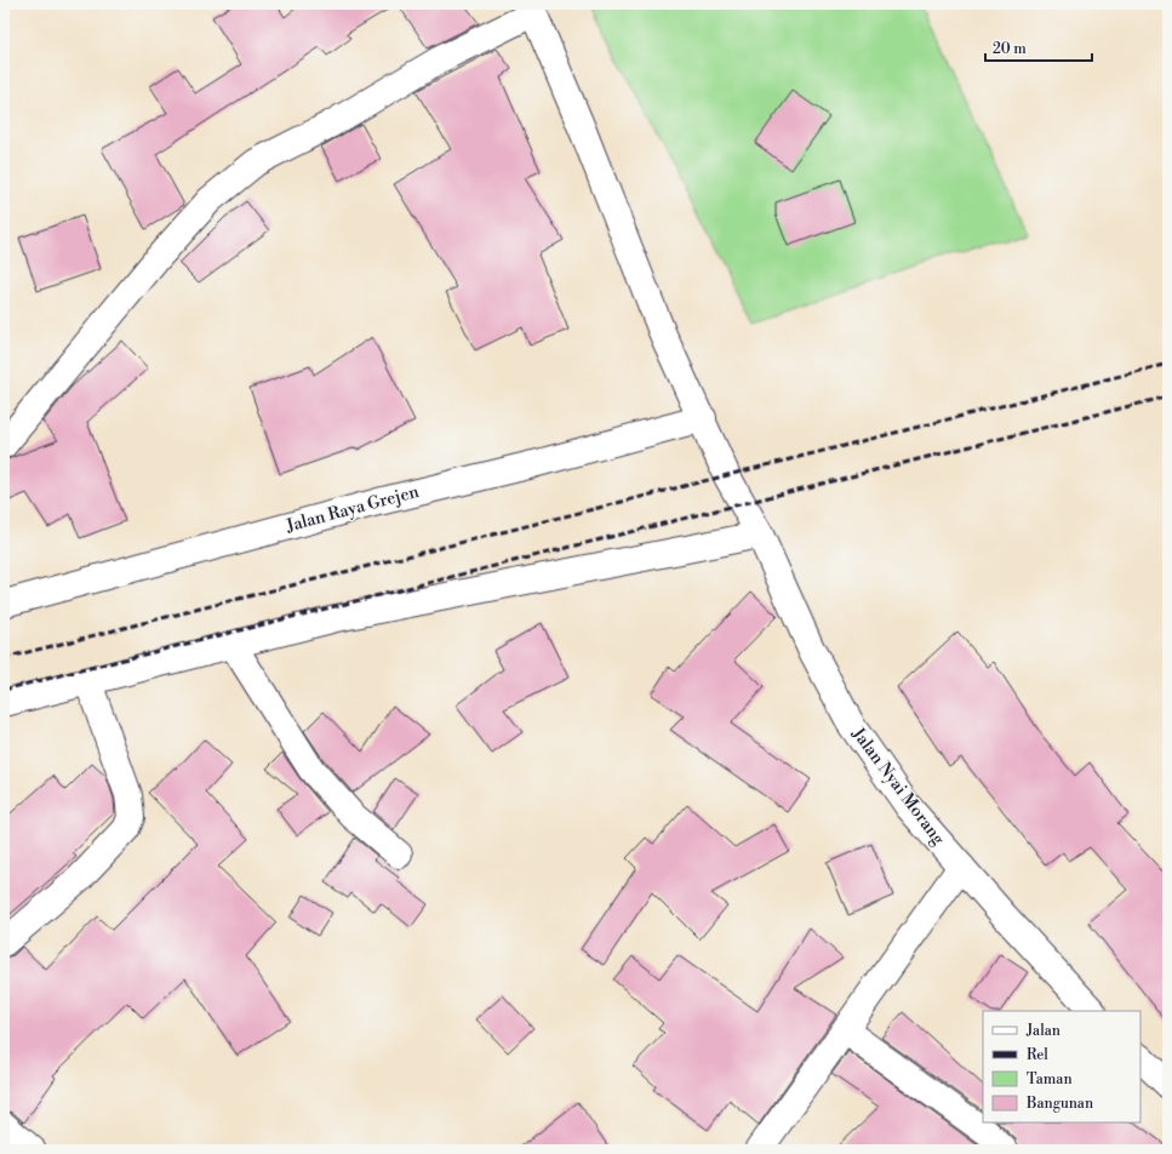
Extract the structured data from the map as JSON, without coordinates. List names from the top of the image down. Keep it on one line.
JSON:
{"streets":{"street":["Jalan Raya Grejen","Jalan Nyai Morang"]},"crossings":[["Jalan Raya Grejen","Jalan Nyai Morang"]],"legend":["Jalan","Rel","Taman","Bangunan"],"scale_bar":"20 m"}
